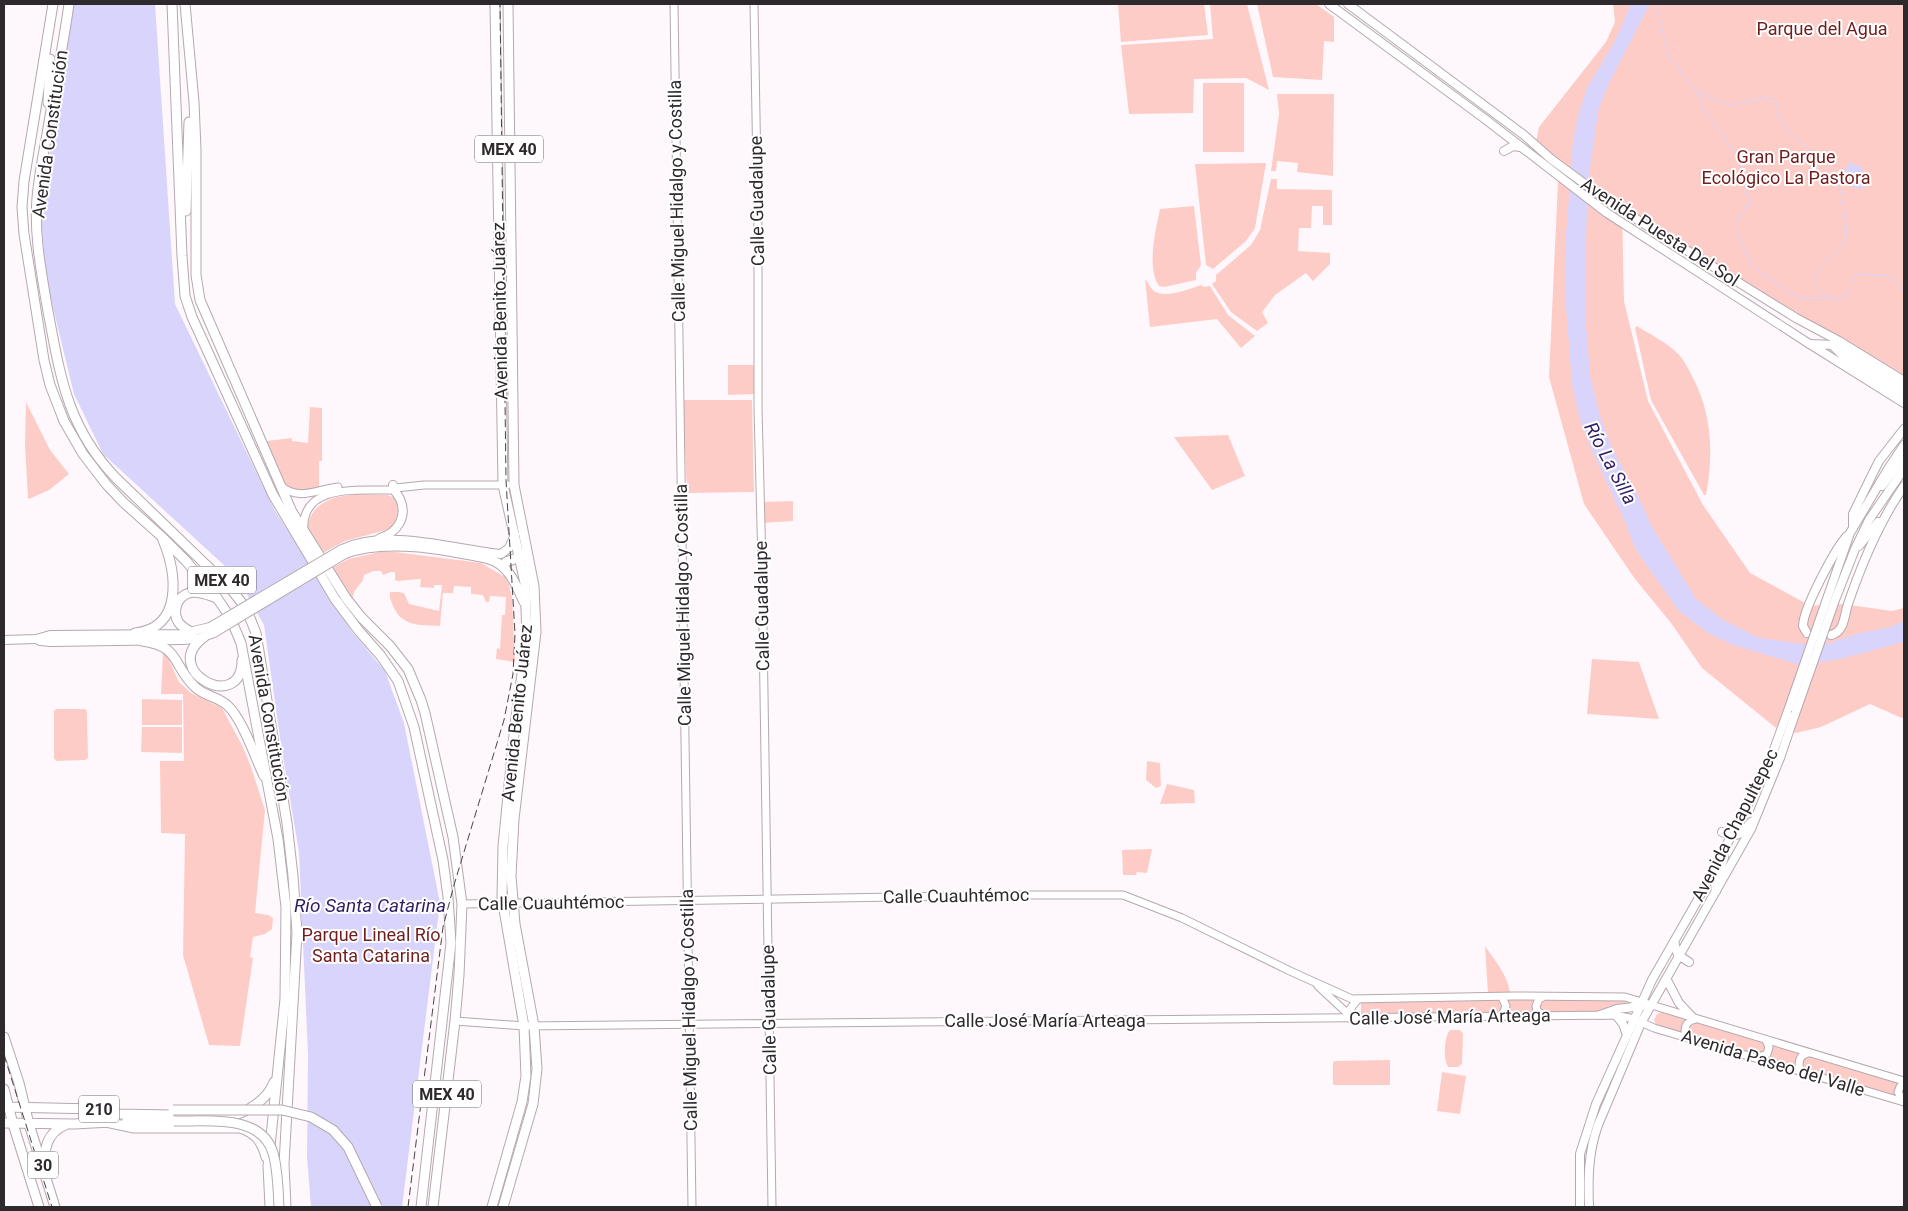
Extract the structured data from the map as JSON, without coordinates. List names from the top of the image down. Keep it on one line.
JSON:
{"streets":{"main road":["Avenida Constitución","MEX 40","Avenida Puesta Del Sol","Avenida Benito Juárez","Avenida Chapultepec","210","30"],"street":["Calle Miguel Hidalgo y Costilla","Calle Guadalupe","Calle Cuauhtémoc","Calle José María Arteaga","Avenida Paseo del Valle"]},"crossings":[["MEX 40","Calle Cuauhtémoc"],["MEX 40","Calle José María Arteaga"],["Calle Miguel Hidalgo y Costilla","Calle Cuauhtémoc"],["Calle Miguel Hidalgo y Costilla","Calle José María Arteaga"],["Calle Guadalupe","Calle Cuauhtémoc"],["Calle Guadalupe","Calle José María Arteaga"],["Avenida Benito Juárez","Calle Cuauhtémoc"],["Avenida Benito Juárez","Calle José María Arteaga"],["Avenida Chapultepec","Calle José María Arteaga"],["Avenida Chapultepec","Avenida Paseo del Valle"],["Calle Cuauhtémoc","Calle José María Arteaga"],["Calle José María Arteaga","Avenida Paseo del Valle"],["210","30"]],"water":["Río La Silla","Río Santa Catarina"],"parks":["Parque del Agua","Gran Parque Ecológico La Pastora","Parque Lineal Río Santa Catarina"]}
